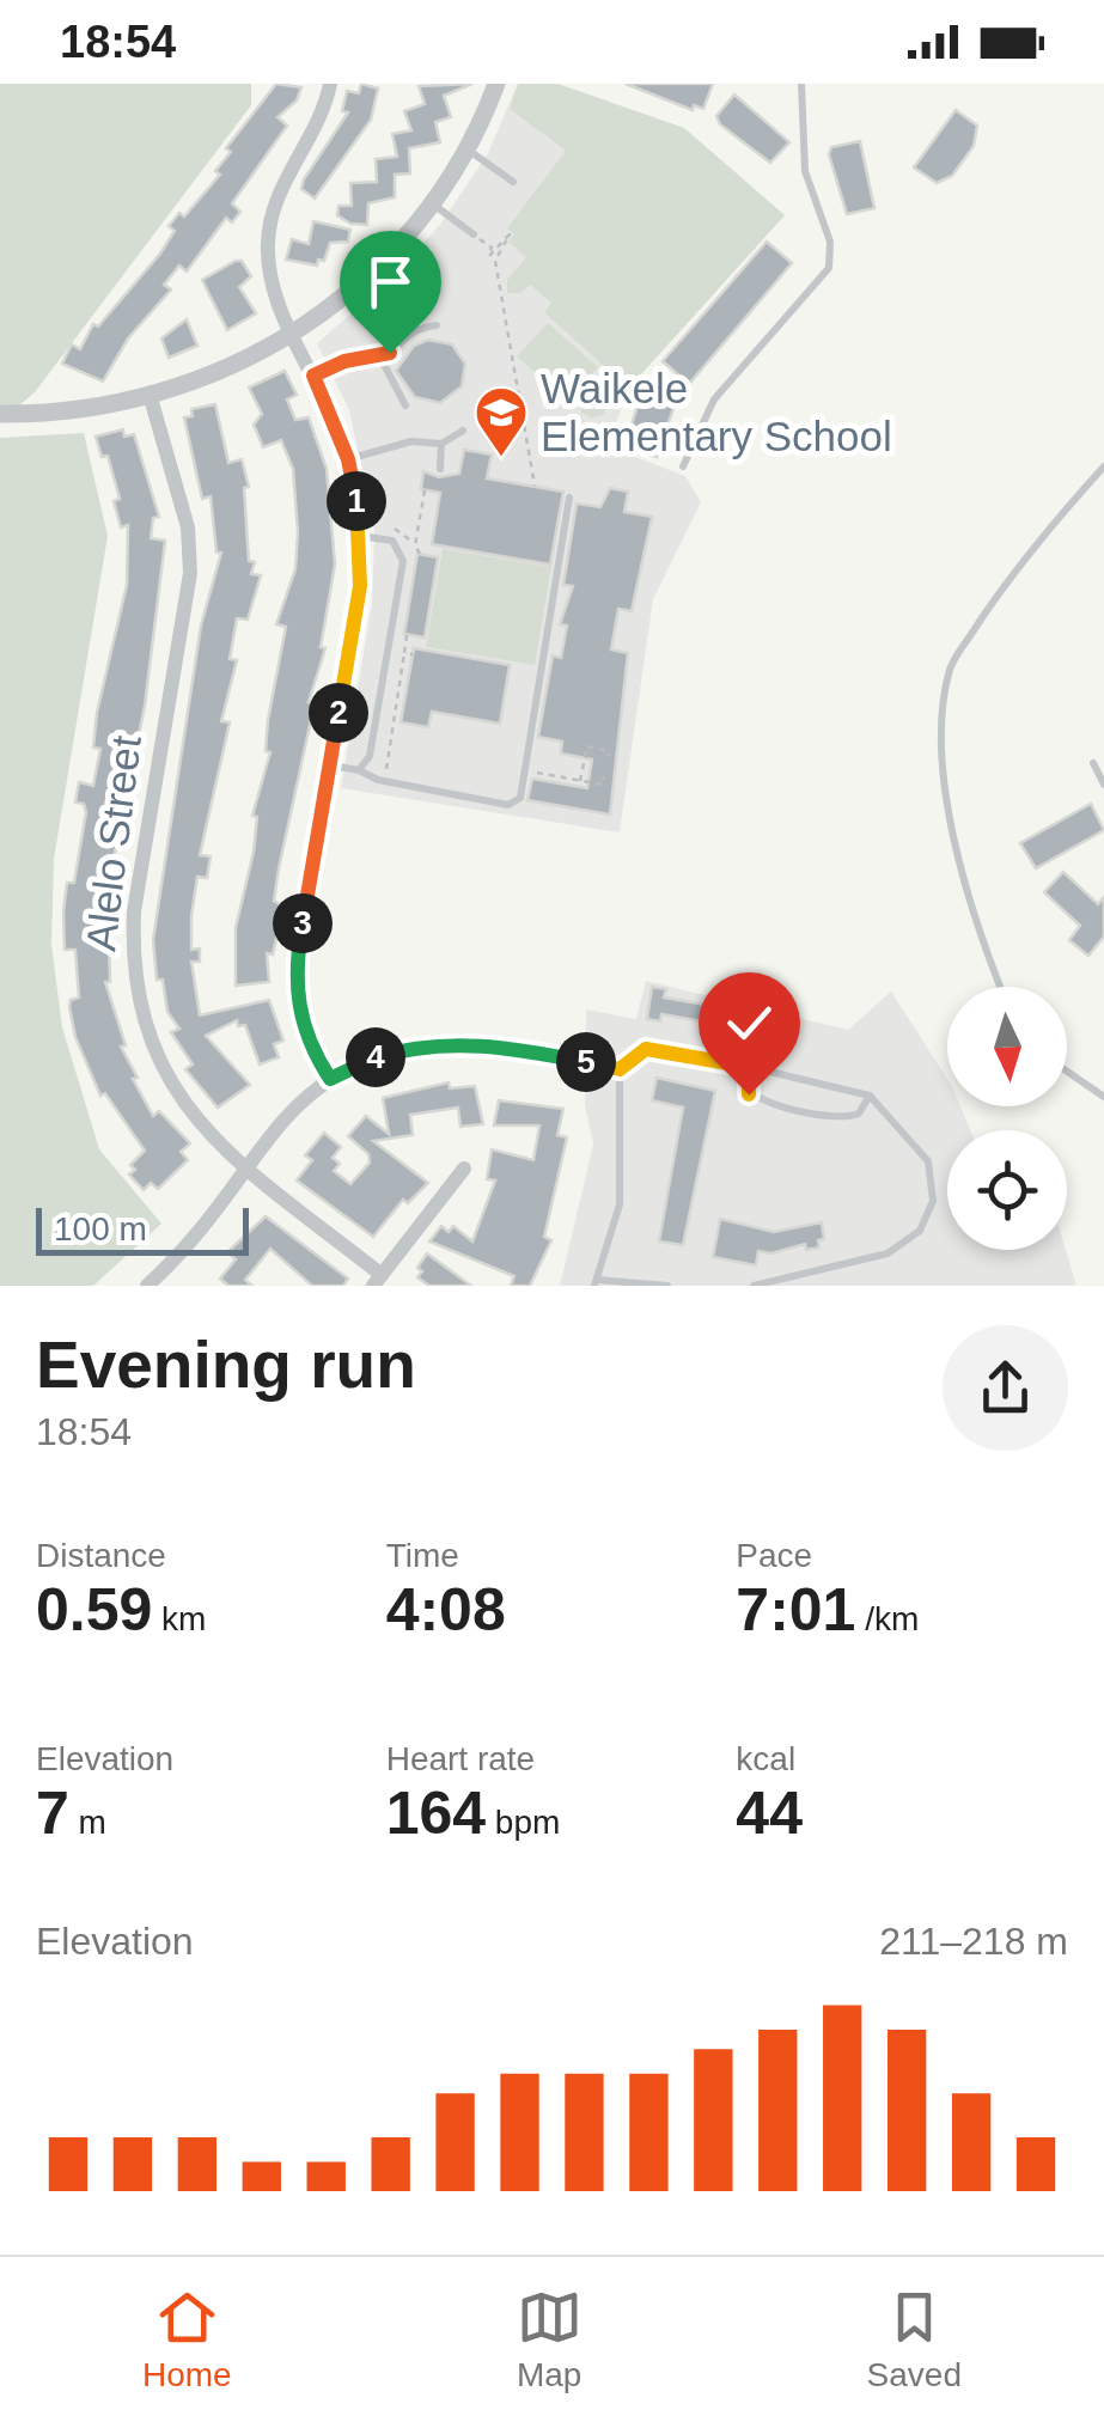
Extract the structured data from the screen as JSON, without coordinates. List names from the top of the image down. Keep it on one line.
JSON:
{"streets":{"street":["Alelo Street"]},"places":{"school or university":["Waikele Elementary School"]},"scale_bar":"100 m","north":"bottom","page":{"status":"18:54","pins":["1","2","3","4","5"],"scale":"100 m","heading":["Evening run","18:54"],"stats":[["Distance","0.59 km"],["Time","4:08"],["Pace","7:01 /km"],["Elevation","7 m"],["Heart rate","164 bpm"],["kcal","44"]],"chart":["Elevation","211–218 m"],"tabs":["Home","Map","Saved"]}}
